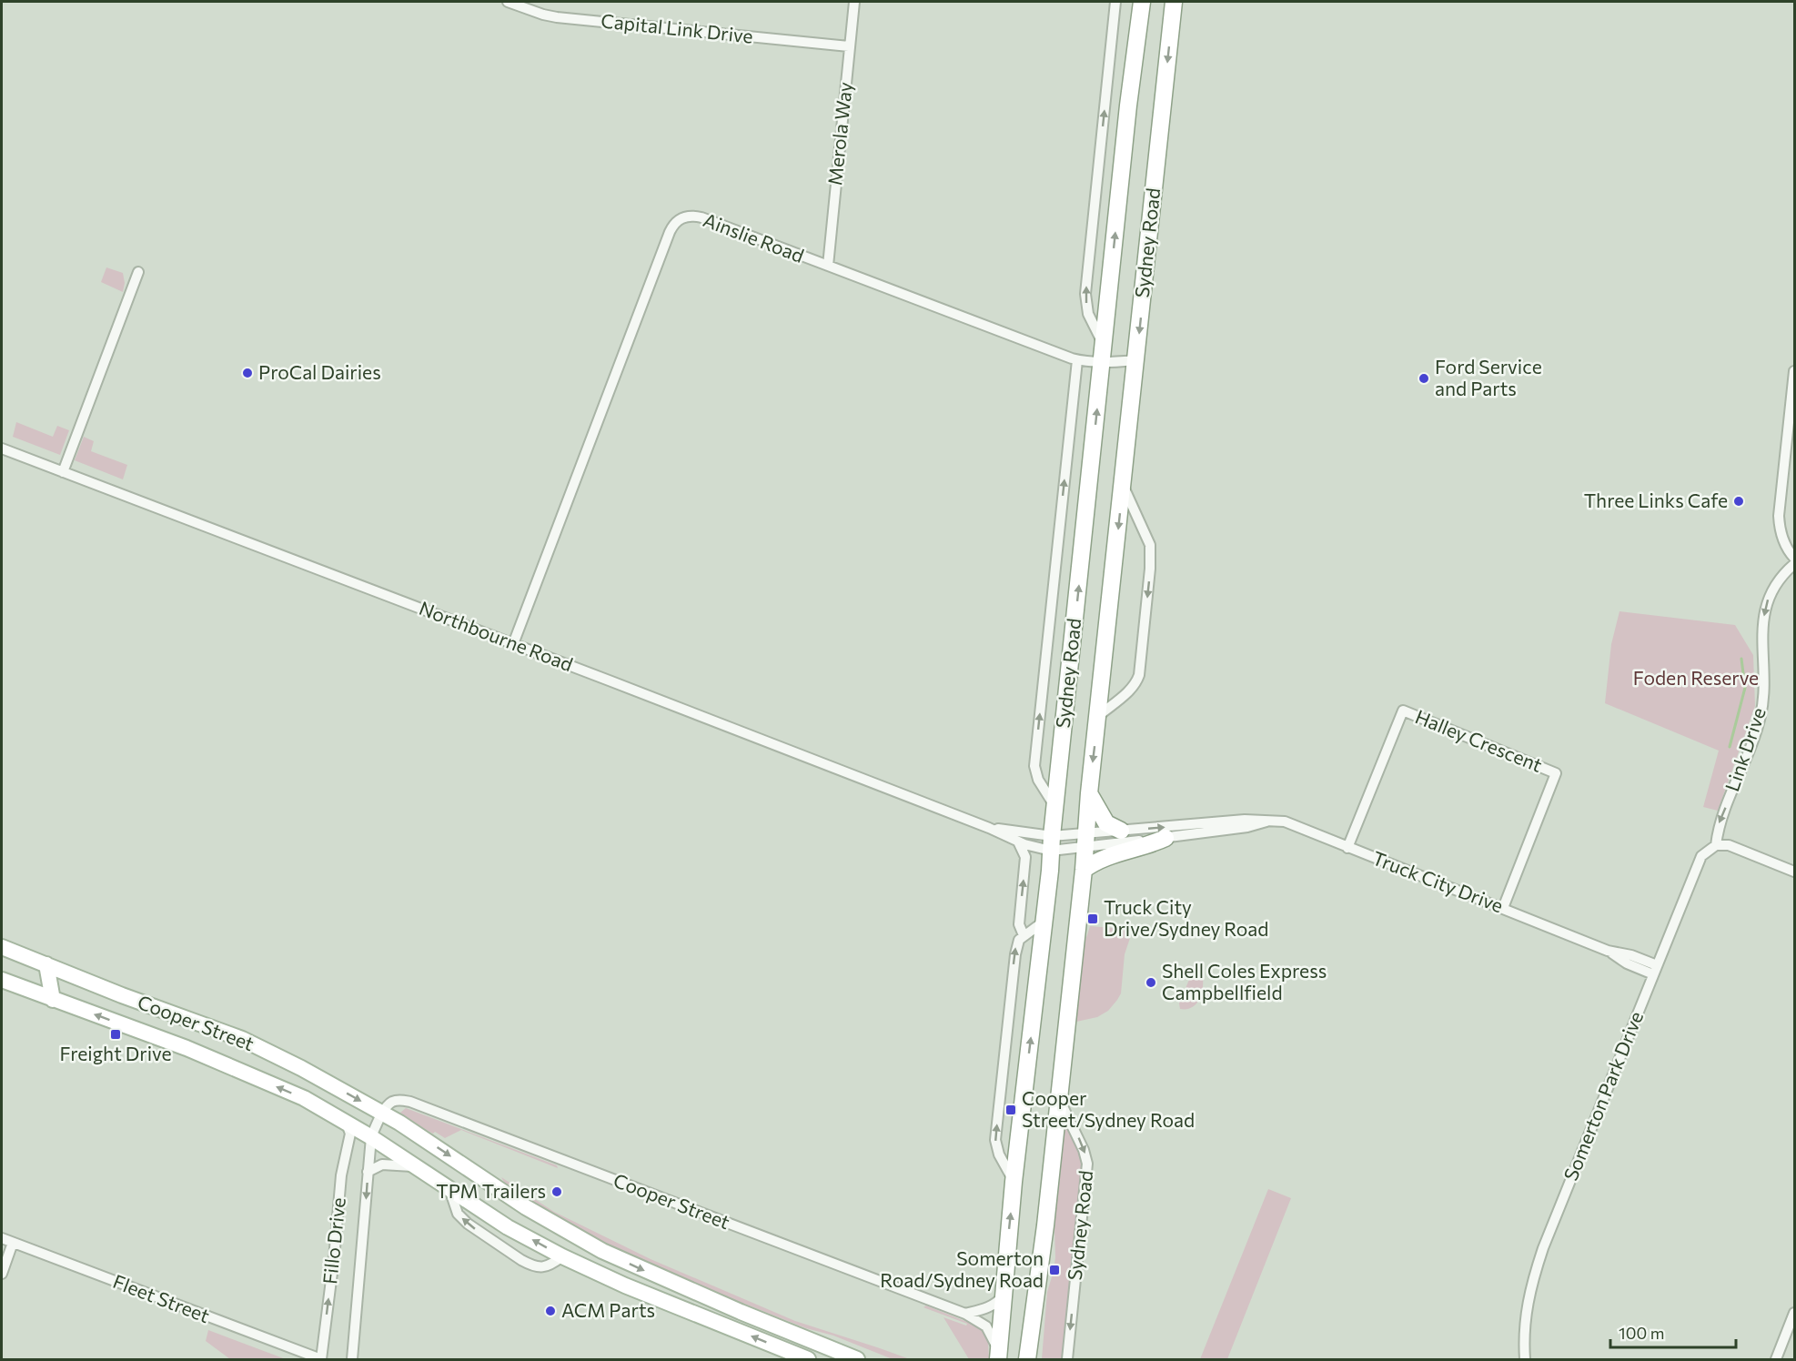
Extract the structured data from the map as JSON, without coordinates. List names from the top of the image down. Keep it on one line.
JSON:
{"streets":{"highway":["Sydney Road"],"main road":["Cooper Street"],"street":["Capital Link Drive","Merola Way","Ainslie Road","Northbourne Road","Halley Crescent","Link Drive","Truck City Drive","Somerton Park Drive","Fillo Drive","Fleet Street"]},"crossings":[["Capital Link Drive","Merola Way"],["Merola Way","Ainslie Road"],["Ainslie Road","Sydney Road"],["Ainslie Road","Northbourne Road"],["Sydney Road","Northbourne Road"],["Sydney Road","Truck City Drive"],["Sydney Road","Cooper Street"],["Northbourne Road","Truck City Drive"],["Halley Crescent","Truck City Drive"],["Link Drive","Somerton Park Drive"],["Truck City Drive","Somerton Park Drive"],["Cooper Street","Fillo Drive"],["Fillo Drive","Fleet Street"]],"one_way":["Link Drive"],"parks":["Foden Reserve"],"places":{"other":["ProCal Dairies","Ford Service and Parts","Three Links Cafe","Shell Coles Express Campbellfield","TPM Trailers","ACM Parts"],"transit":["Truck City Drive/Sydney Road","Freight Drive","Cooper Street/Sydney Road","Somerton Road/Sydney Road"]},"scale_bar":"100 m"}
